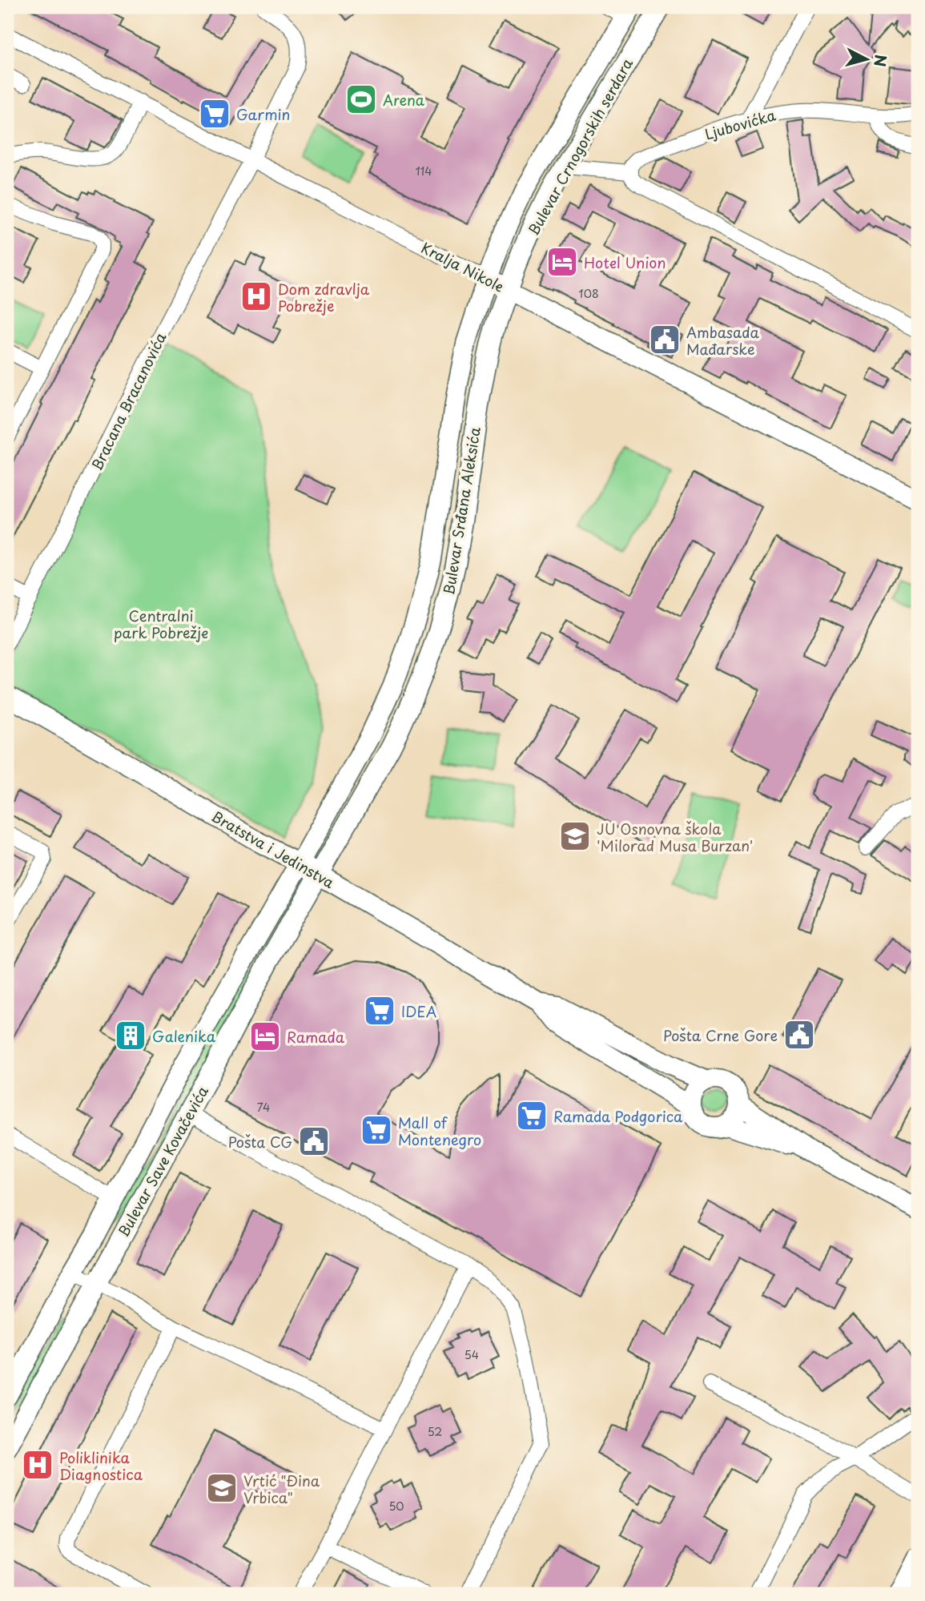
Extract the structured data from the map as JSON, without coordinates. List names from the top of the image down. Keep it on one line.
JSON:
{"streets":{"main road":["Bulevar Crnogorskih serdara","Kralja Nikole","Bulevar Srđana Aleksića","Bratstva i Jedinstva","Bulevar Save Kovačevića"],"street":["Ljubovićka","Bracana Bracanovića"]},"crossings":[["Bulevar Crnogorskih serdara","Kralja Nikole"],["Bulevar Crnogorskih serdara","Bulevar Srđana Aleksića"],["Kralja Nikole","Bracana Bracanovića"],["Kralja Nikole","Bulevar Srđana Aleksića"],["Bulevar Srđana Aleksića","Bratstva i Jedinstva"],["Bulevar Srđana Aleksića","Bulevar Save Kovačevića"],["Bratstva i Jedinstva","Bulevar Save Kovačevića"]],"parks":["Centralni park Pobrežje"],"places":{"sports":["Arena"],"supermarket":["Garmin","IDEA","Ramada Podgorica","Mall of Montenegro"],"hotel":["Hotel Union","Ramada"],"hospital":["Dom zdravlja Pobrežje","Poliklinika Diagnostica"],"public building":["Ambasada Mađarske","Pošta Crne Gore","Pošta CG"],"school or university":["JU Osnovna škola 'Milorad Musa Burzan'","Vrtić \"Đina Vrbica\""],"building":["Galenika"]},"house_numbers":["114","108","74","54","52","50"],"north":"right"}
